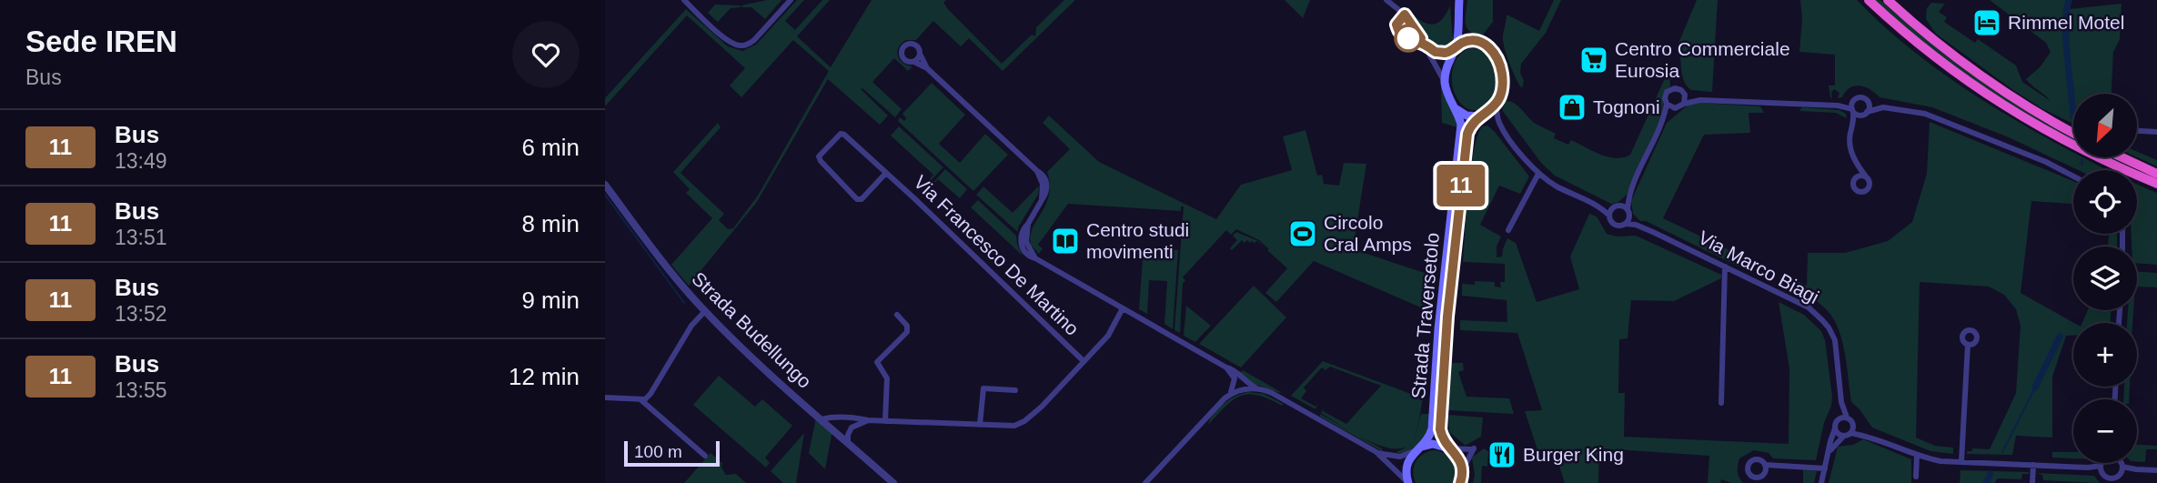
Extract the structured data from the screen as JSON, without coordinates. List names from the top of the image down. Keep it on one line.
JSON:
{"streets":{"main road":["Strada Traversetolo"],"street":["Via Francesco De Martino","Via Marco Biagi","Strada Budellungo"]},"crossings":[["Via Francesco De Martino","Strada Budellungo"]],"places":{"hotel":["Rimmel Motel"],"supermarket":["Centro Commerciale Eurosia"],"shop":["Tognoni"],"sports":["Circolo Cral Amps"],"library":["Centro studi movimenti"],"restaurant":["Burger King"]},"lines":["bus line 11"],"scale_bar":"100 m","north":"bottom left","page":{"heading":["Sede IREN","Bus"],"on_map":"11","map_buttons":["+","−"],"list":[{"mark":"11","name":"Bus","note":"13:49","value":"6 min"},{"mark":"11","name":"Bus","note":"13:51","value":"8 min"},{"mark":"11","name":"Bus","note":"13:52","value":"9 min"},{"mark":"11","name":"Bus","note":"13:55","value":"12 min"}],"scale":"100 m"}}
